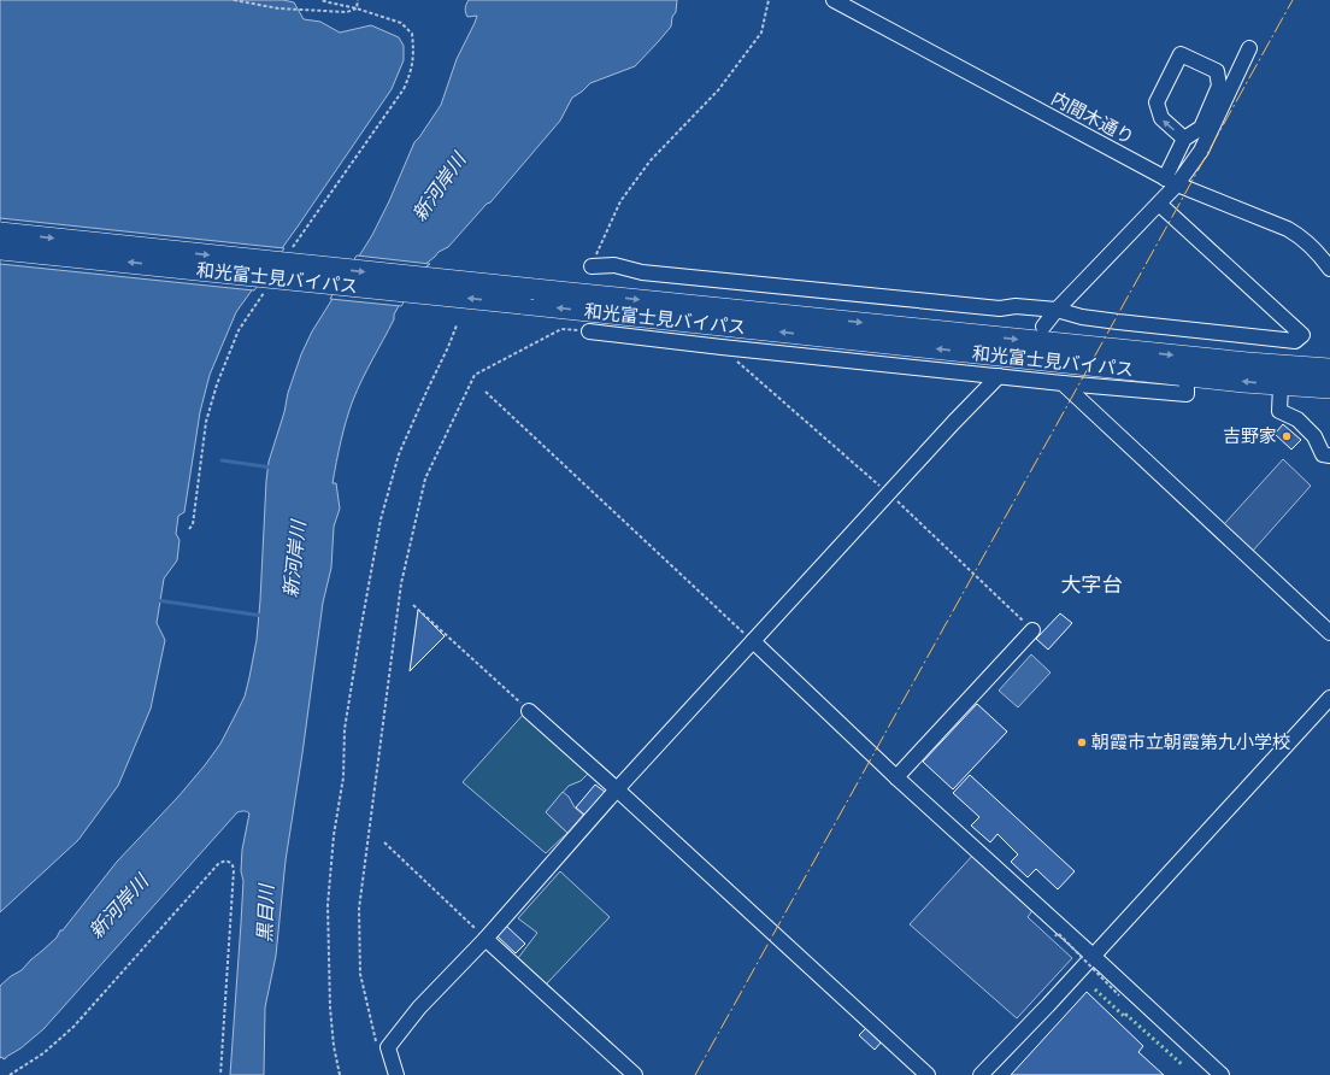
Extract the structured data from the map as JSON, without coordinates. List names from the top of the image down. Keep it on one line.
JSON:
{"streets":{"highway":["和光富士見バイパス"],"street":["内間木通り"]},"districts":["大字台"],"water":["新河岸川","黒目川"],"places":["吉野家","朝霞市立朝霞第九小学校"]}
